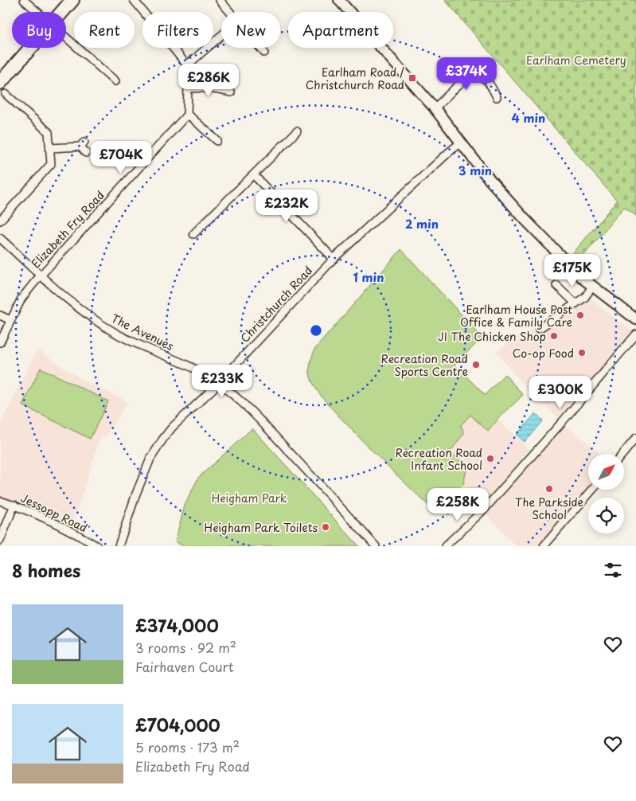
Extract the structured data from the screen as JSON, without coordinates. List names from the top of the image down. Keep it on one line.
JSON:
{"streets":{"street":["Elizabeth Fry Road","Christchurch Road","The Avenues","Jessopp Road"]},"crossings":[["Elizabeth Fry Road","The Avenues"],["Christchurch Road","The Avenues"]],"parks":["Earlham Cemetery","Heigham Park"],"places":{"transit":["Earlham Road / Christchurch Road"],"other":["Earlham House Post Office & Family Care","JI The Chicken Shop","Co-op Food","Recreation Road Sports Centre","Recreation Road Infant School","The Parkside School","Heigham Park Toilets"]},"north":"top right","page":{"chip":["Buy","Rent","Filters","New","Apartment"],"price":["£374K","£286K","£704K","£232K","£175K","£233K","£300K","£258K"],"heading":"8 homes","list":[{"name":"£374,000","note":"3 rooms · 92 m² · Fairhaven Court"},{"name":"£704,000","note":"5 rooms · 173 m² · Elizabeth Fry Road"}]},"rings":["4 min","3 min","2 min","1 min"]}
